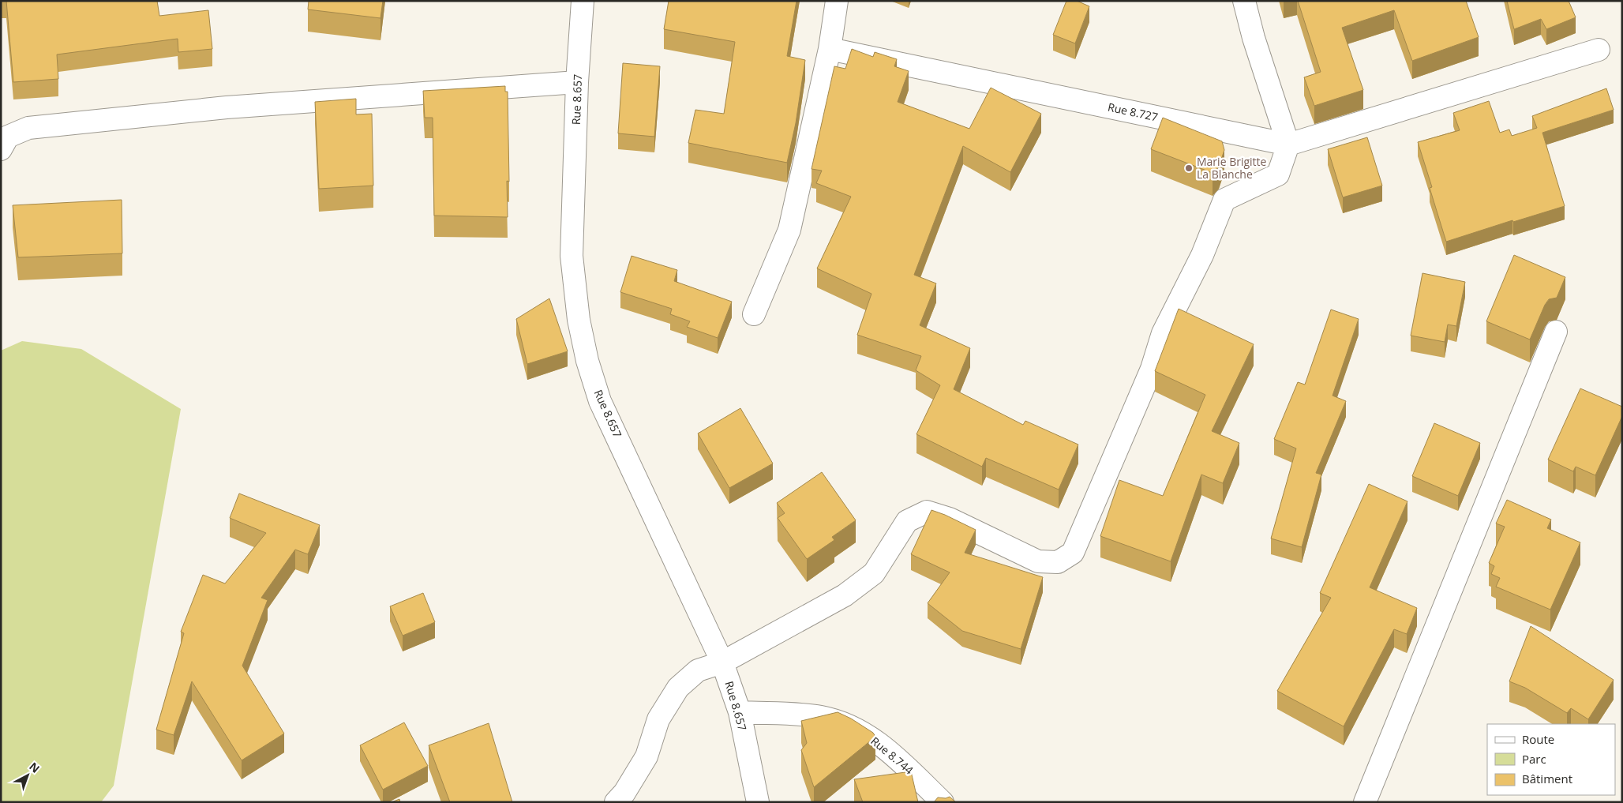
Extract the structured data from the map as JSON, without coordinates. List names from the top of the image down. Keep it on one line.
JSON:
{"streets":{"street":["Rue 8.657","Rue 8.727","Rue 8.744"]},"crossings":[["Rue 8.657","Rue 8.744"]],"places":["Marie Brigitte La Blanche"],"legend":["Route","Parc","Bâtiment"],"north":"top right"}
